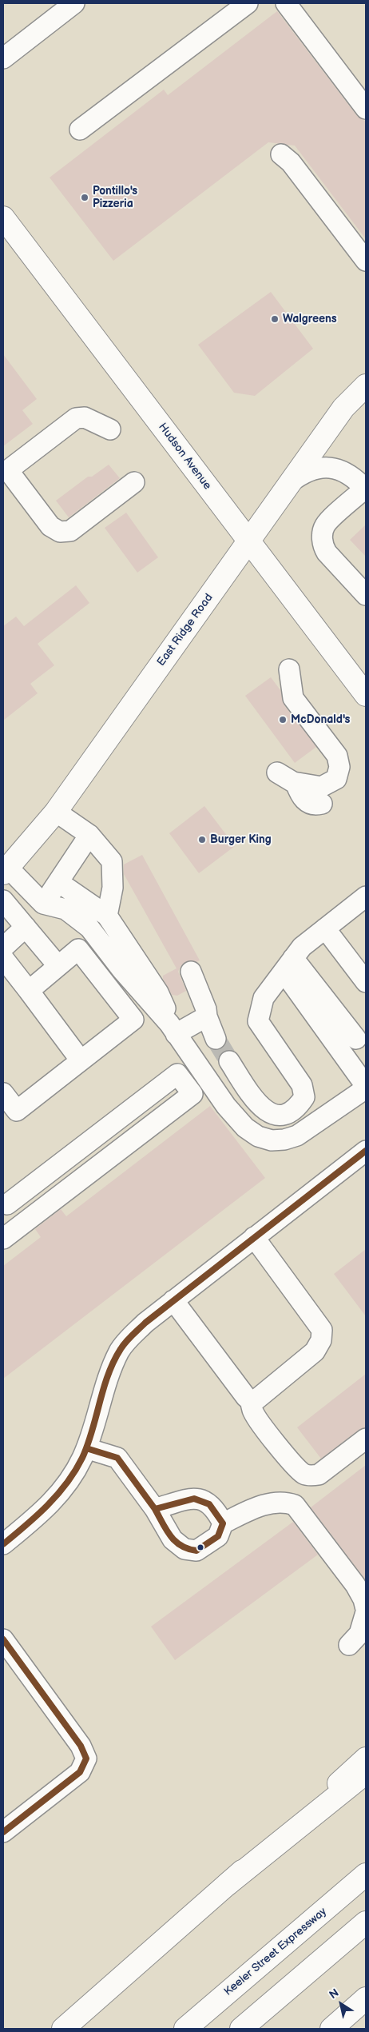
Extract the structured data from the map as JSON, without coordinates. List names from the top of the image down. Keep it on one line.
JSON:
{"streets":{"main road":["Hudson Avenue","East Ridge Road","Keeler Street Expressway"]},"crossings":[["Hudson Avenue","East Ridge Road"]],"places":["Pontillo's Pizzeria","Walgreens","McDonald's","Burger King"],"north":"top left"}
